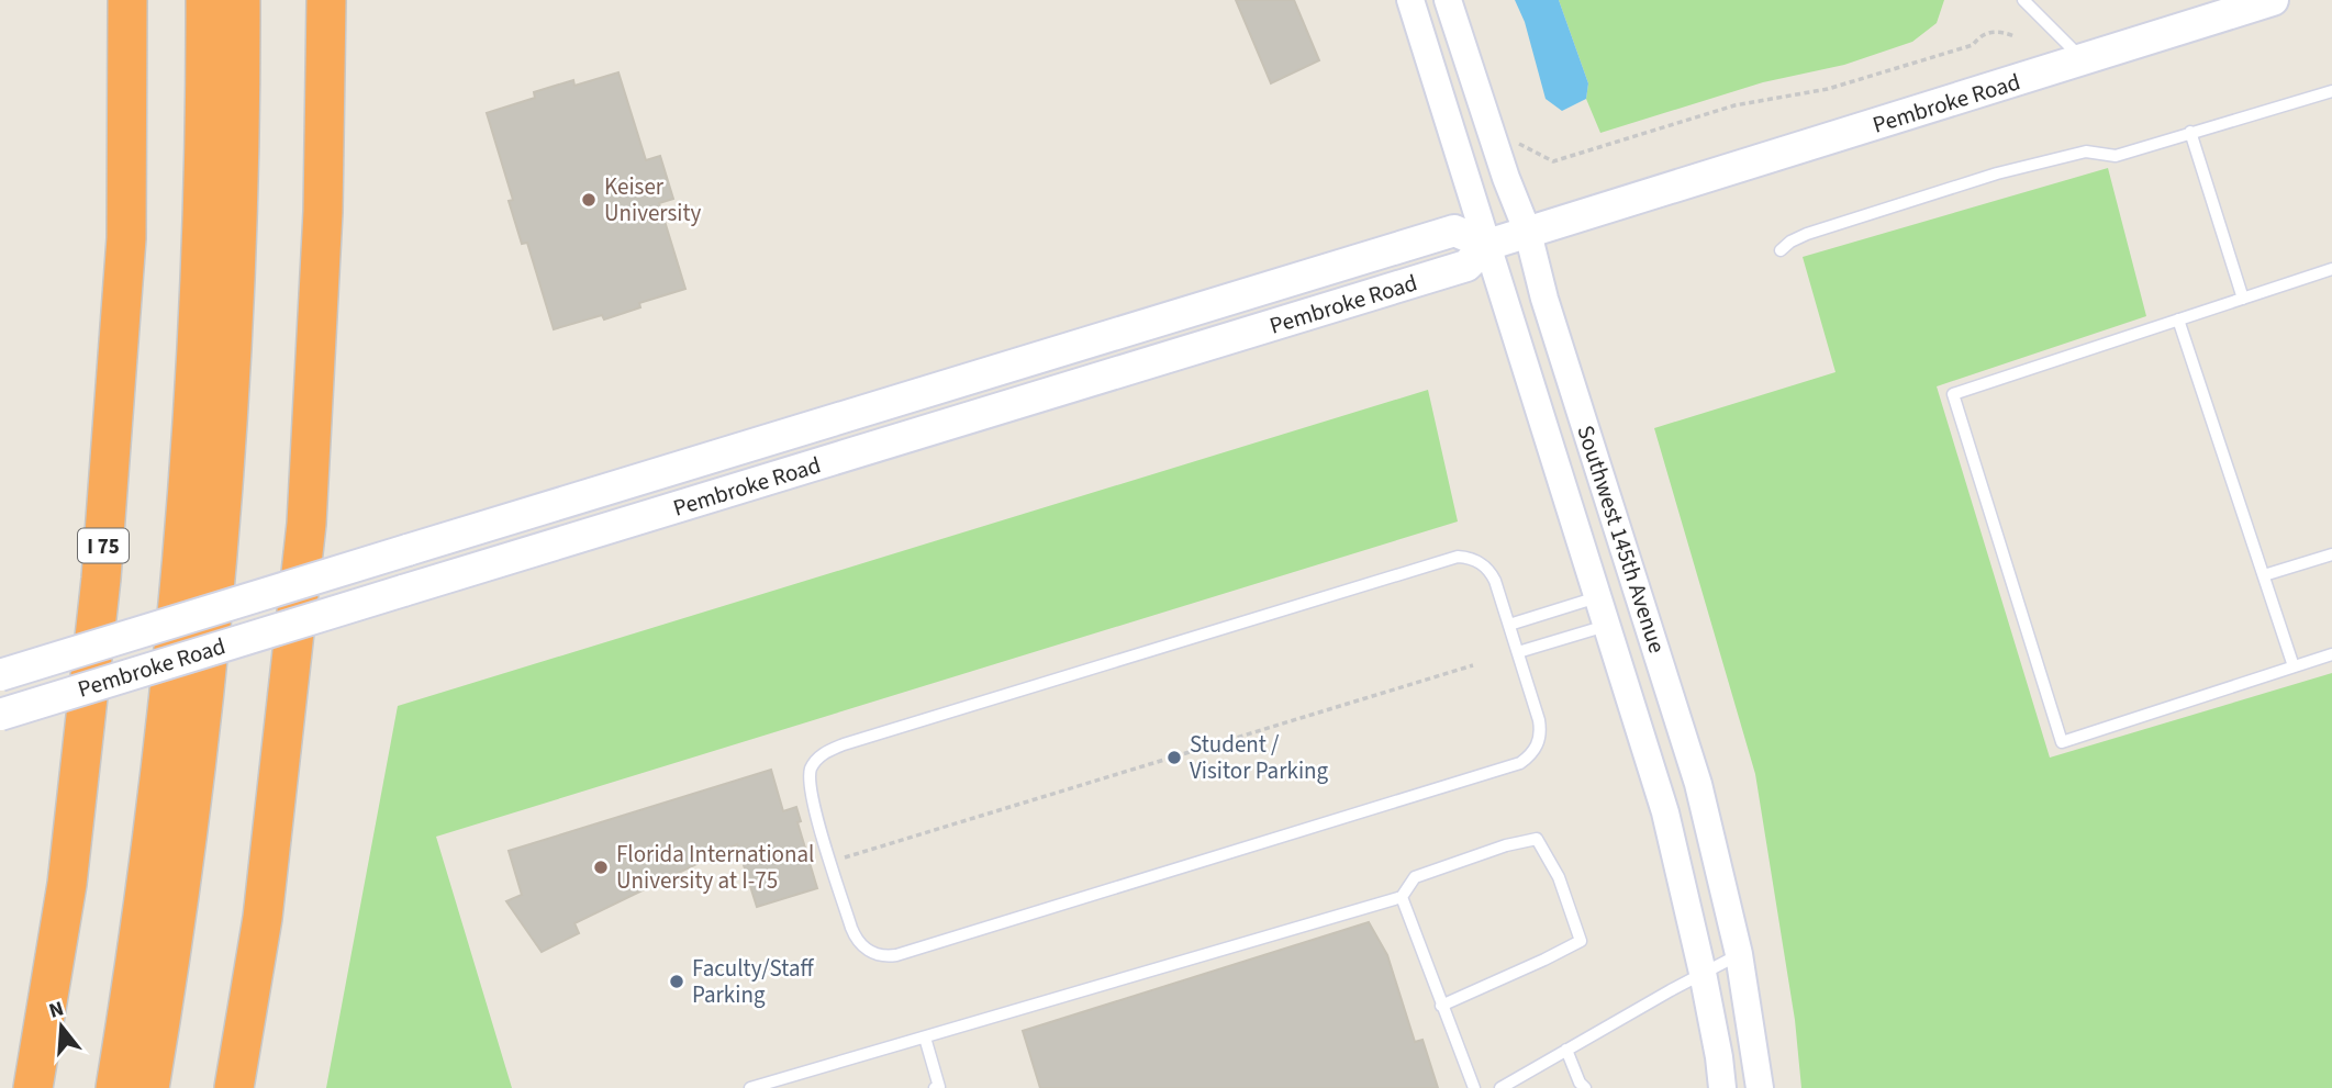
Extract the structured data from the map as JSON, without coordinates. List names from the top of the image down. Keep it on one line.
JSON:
{"streets":{"highway":["I 75"],"main road":["Pembroke Road"],"street":["Southwest 145th Avenue"]},"crossings":[["Pembroke Road","Southwest 145th Avenue"]],"places":["Keiser University","Student / Visitor Parking","Florida International University at I-75","Faculty/Staff Parking"],"north":"top"}
